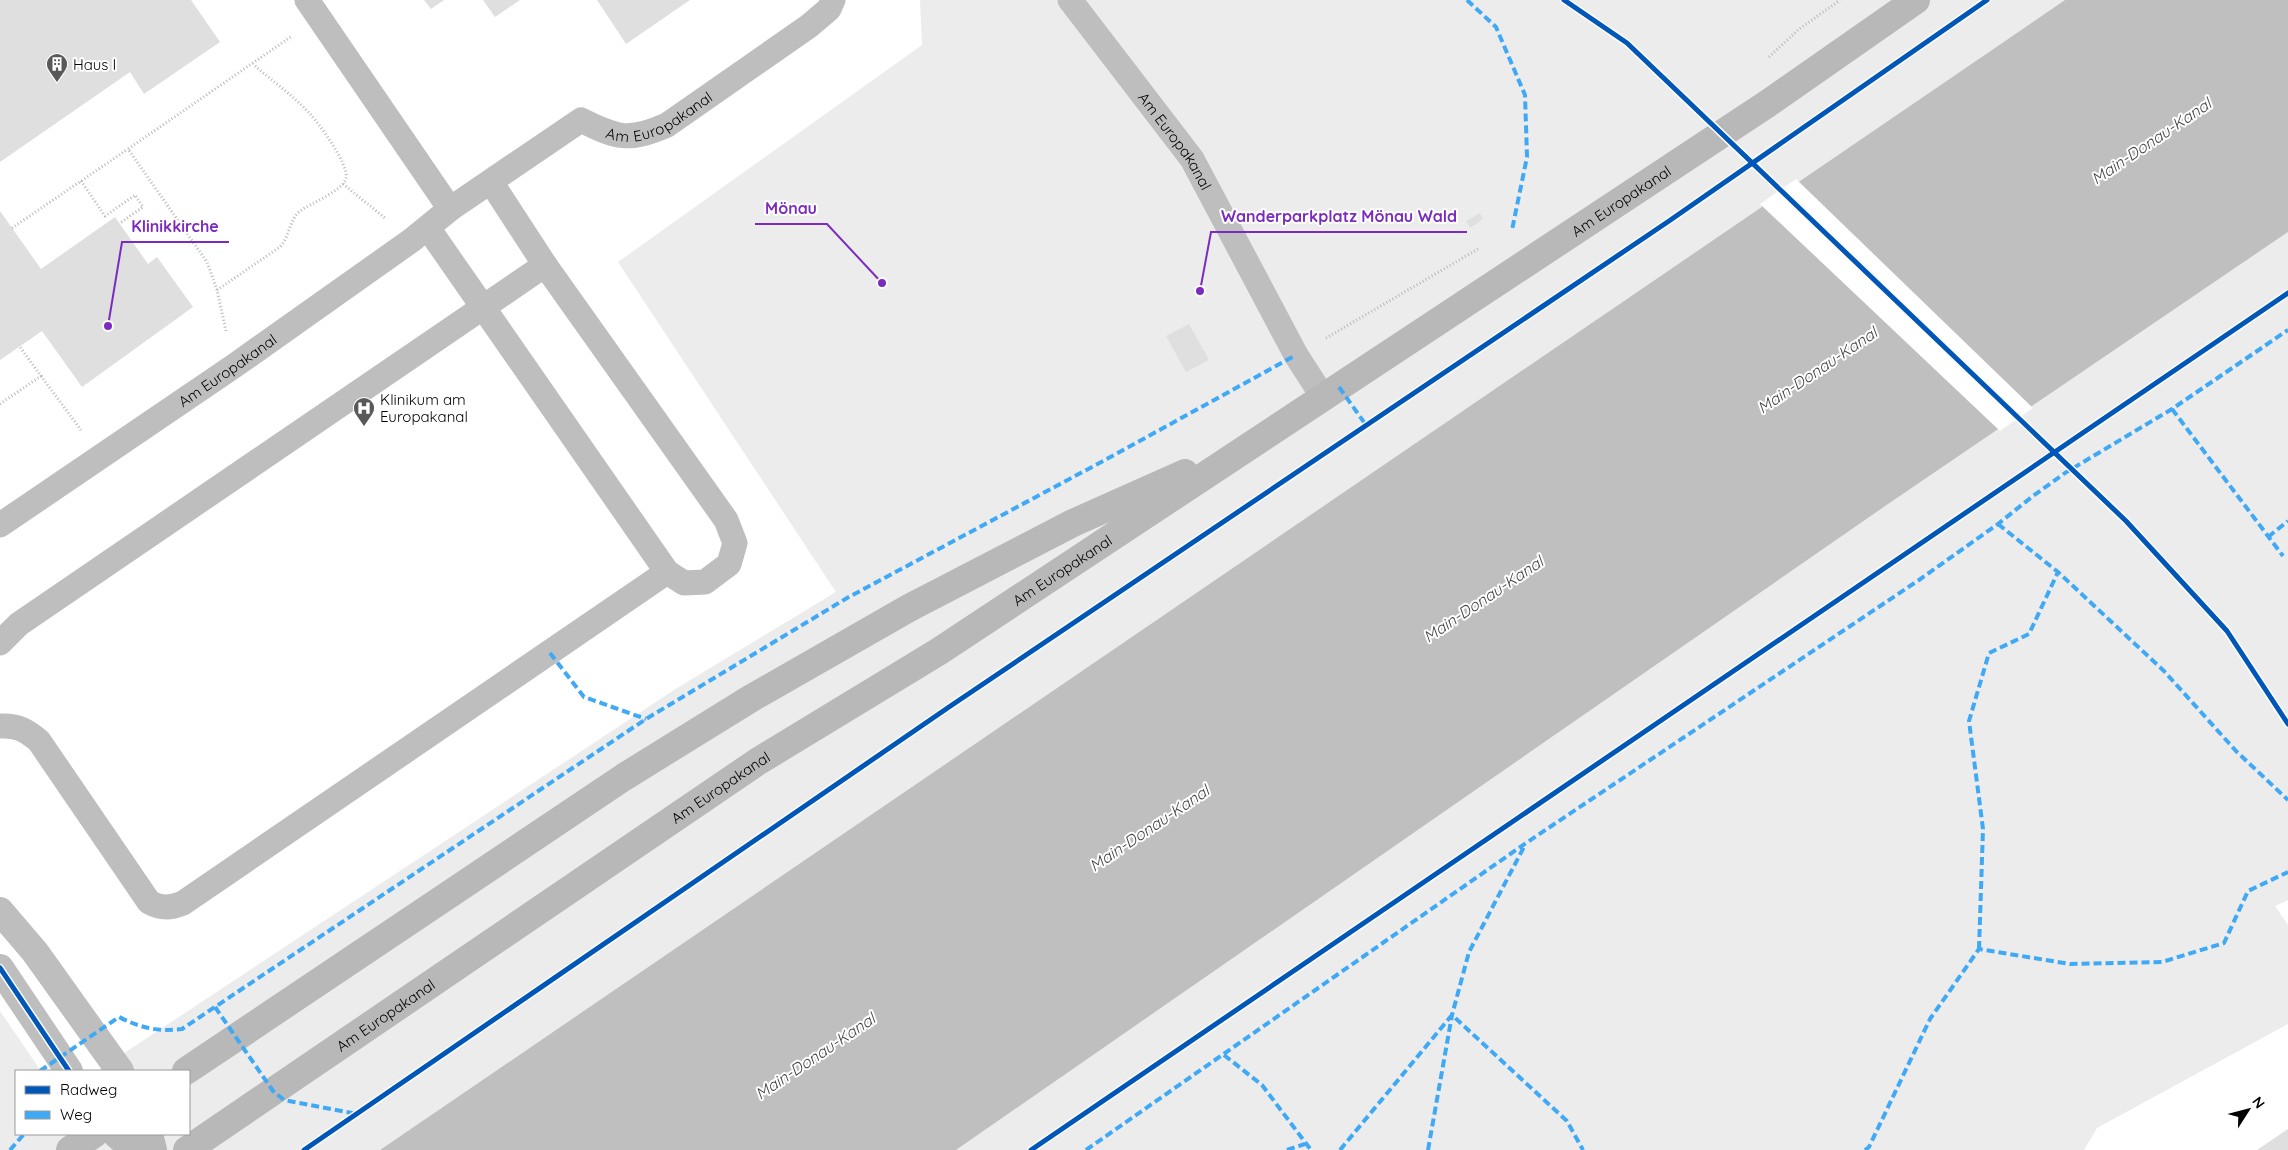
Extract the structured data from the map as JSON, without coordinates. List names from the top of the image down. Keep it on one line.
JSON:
{"streets":{"main road":["Am Europakanal"]},"water":["Main-Donau-Kanal"],"places":{"building":["Haus I"],"other":["Mönau","Wanderparkplatz Mönau Wald","Klinikkirche"],"hospital":["Klinikum am Europakanal"]},"legend":["Radweg","Weg"],"north":"top right"}
